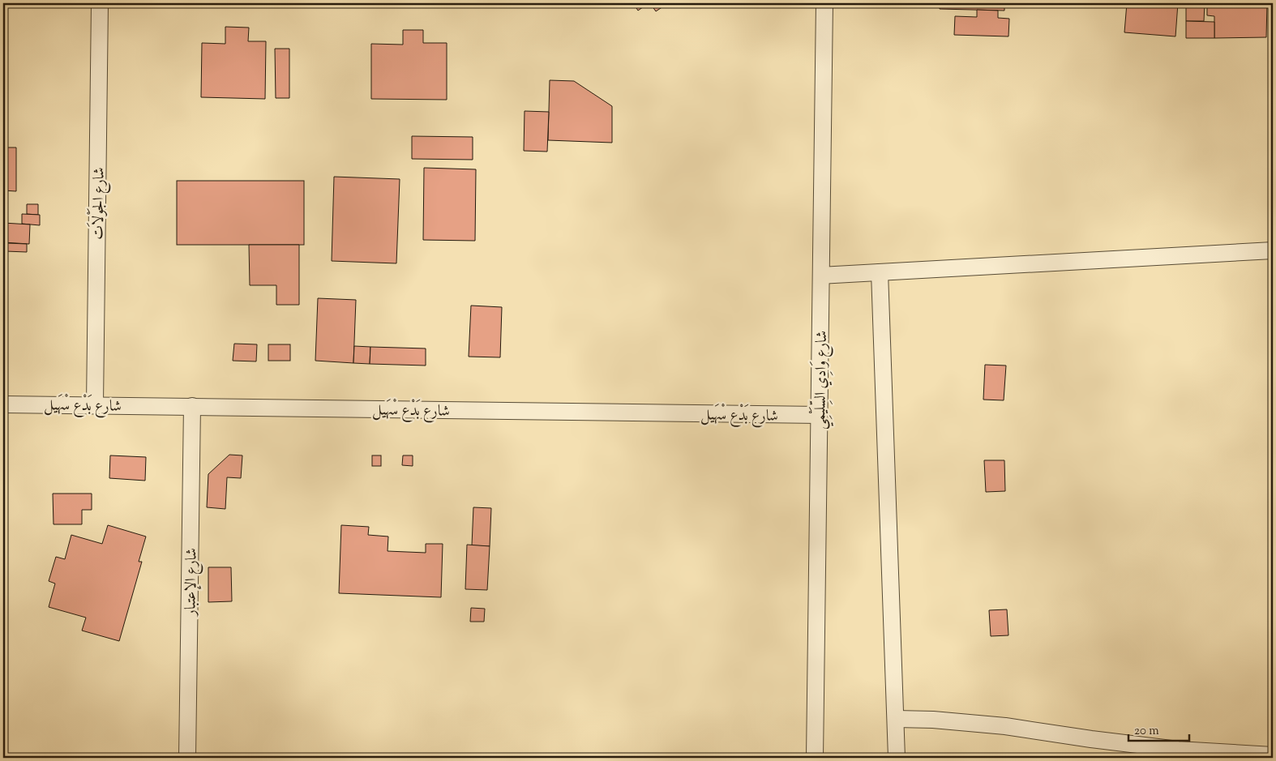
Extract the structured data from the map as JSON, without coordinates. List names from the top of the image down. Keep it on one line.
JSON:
{"streets":{"street":["شارع الجَوْلاَت","شارع وَادِي السِّلَيْمِي","شارع بَدْع سْهَيل","شارع الإعتبار"]},"crossings":[["شارع الجَوْلاَت","شارع بَدْع سْهَيل"],["شارع وَادِي السِّلَيْمِي","شارع بَدْع سْهَيل"],["شارع بَدْع سْهَيل","شارع الإعتبار"]],"scale_bar":"20 m"}
